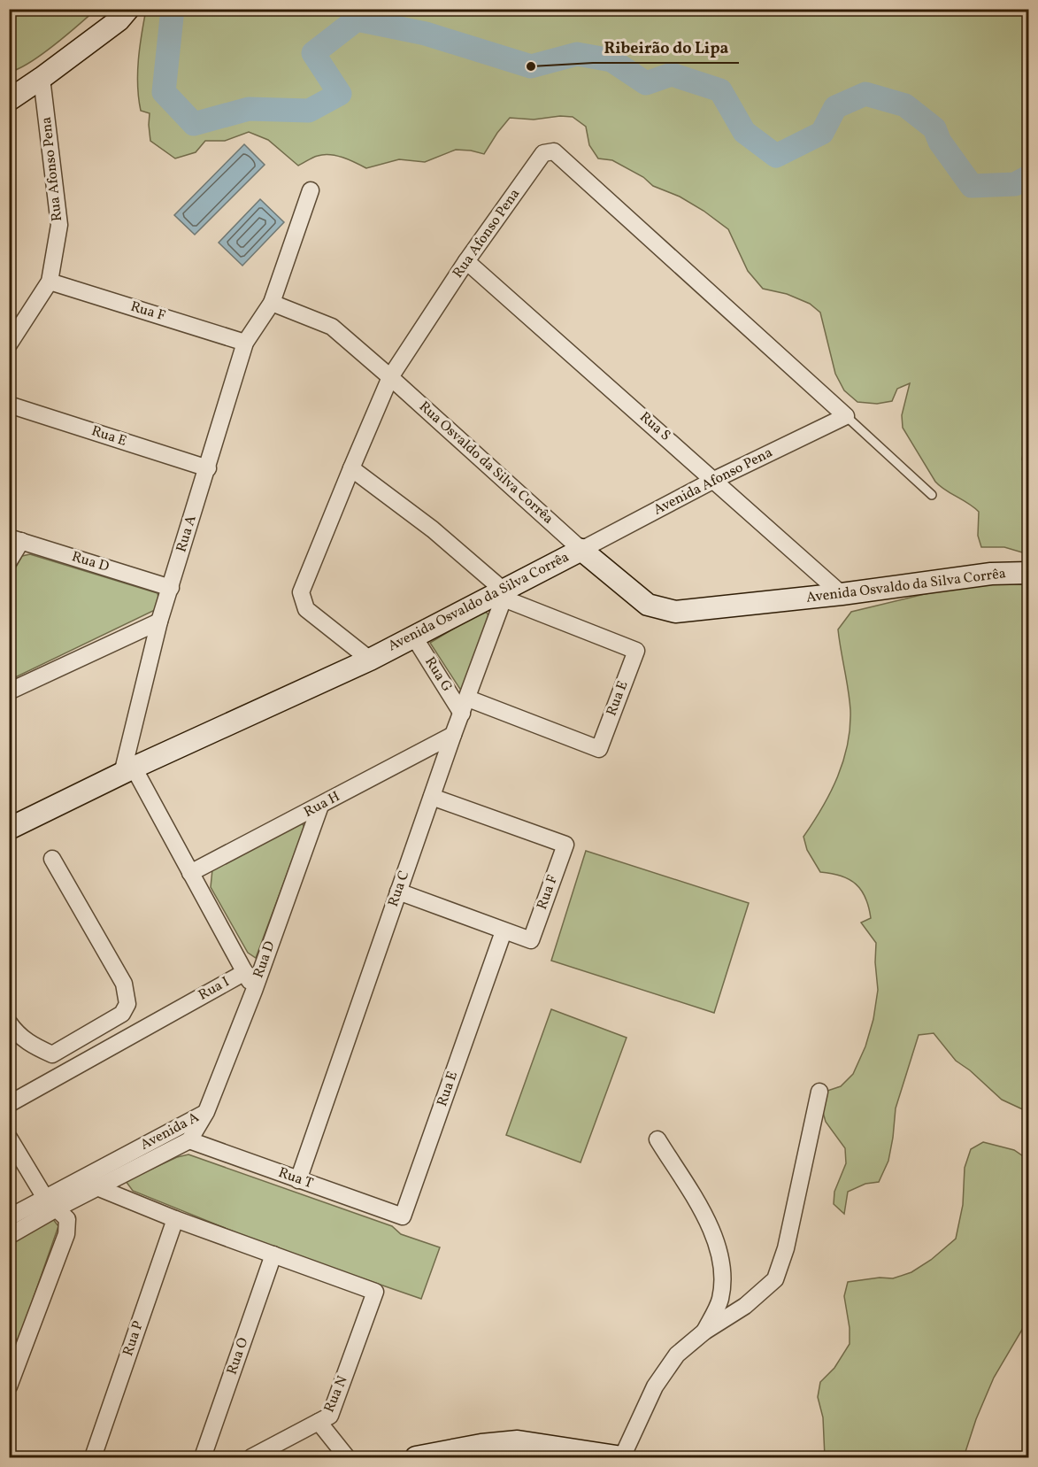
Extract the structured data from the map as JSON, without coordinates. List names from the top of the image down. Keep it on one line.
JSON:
{"streets":{"street":["Rua Afonso Pena","Rua F","Rua S","Rua E","Rua Osvaldo da Silva Corrêa","Avenida Afonso Pena","Rua A","Rua D","Avenida Osvaldo da Silva Corrêa","Rua G","Rua H","Rua C","Rua I","Avenida A","Rua T","Rua P","Rua O","Rua N"]},"crossings":[["Rua Afonso Pena","Rua F"],["Rua Afonso Pena","Rua S"],["Rua Afonso Pena","Rua Osvaldo da Silva Corrêa"],["Rua Afonso Pena","Avenida Afonso Pena"],["Rua Afonso Pena","Avenida Osvaldo da Silva Corrêa"],["Rua F","Rua E"],["Rua F","Rua A"],["Rua F","Rua C"],["Rua S","Avenida Afonso Pena"],["Rua S","Avenida Osvaldo da Silva Corrêa"],["Rua E","Rua A"],["Rua E","Avenida Osvaldo da Silva Corrêa"],["Rua E","Rua C"],["Rua E","Rua T"],["Rua Osvaldo da Silva Corrêa","Avenida Afonso Pena"],["Rua Osvaldo da Silva Corrêa","Avenida Osvaldo da Silva Corrêa"],["Avenida Afonso Pena","Avenida Osvaldo da Silva Corrêa"],["Rua A","Rua D"],["Rua A","Avenida Osvaldo da Silva Corrêa"],["Rua A","Rua I"],["Rua D","Rua H"],["Rua D","Avenida A"],["Avenida Osvaldo da Silva Corrêa","Rua G"],["Avenida Osvaldo da Silva Corrêa","Rua C"],["Avenida Osvaldo da Silva Corrêa","Rua I"],["Rua G","Rua C"],["Rua H","Rua C"],["Rua H","Rua I"],["Rua C","Rua T"],["Avenida A","Rua T"],["Rua O","Rua N"]],"places":["Ribeirão do Lipa"]}
